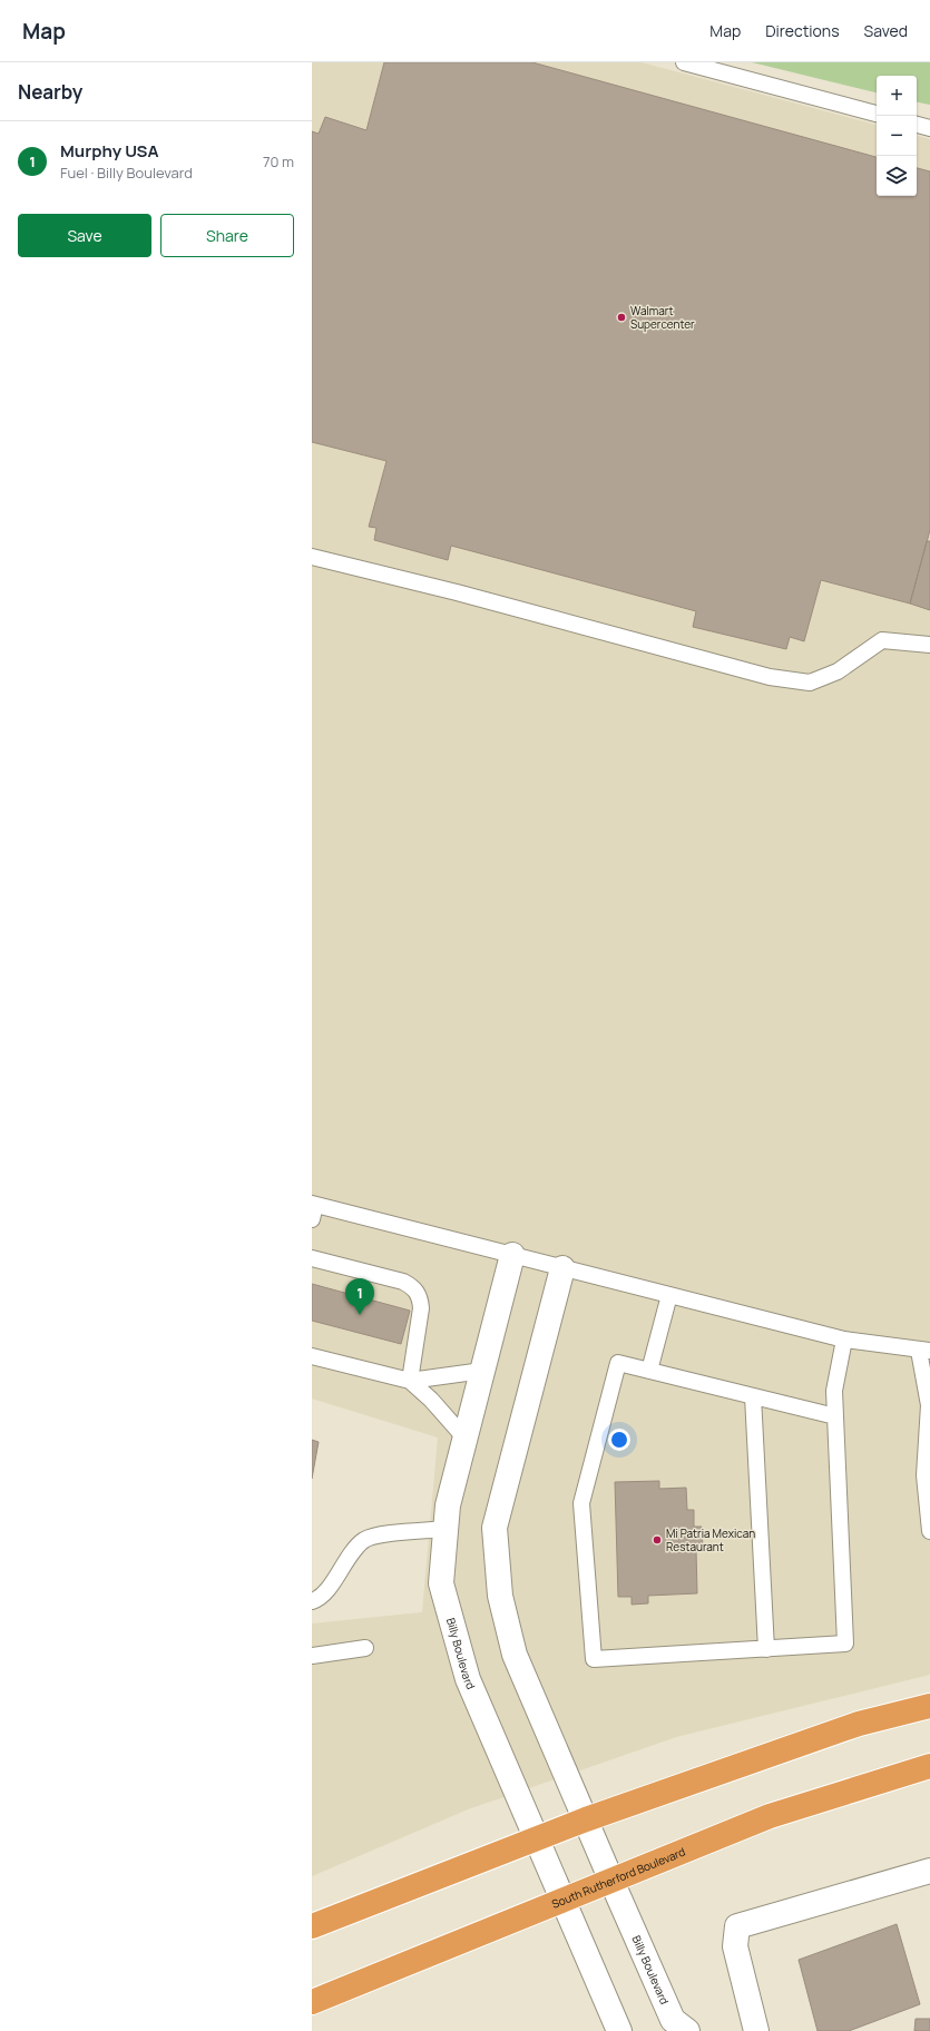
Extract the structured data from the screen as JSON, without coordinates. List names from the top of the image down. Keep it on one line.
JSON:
{"streets":{"highway":["South Rutherford Boulevard"],"street":["Billy Boulevard"]},"crossings":[["Billy Boulevard","South Rutherford Boulevard"]],"places":["Walmart Supercenter","Mi Patria Mexican Restaurant"],"page":{"header":"Map","nav":["Map","Directions","Saved"],"heading":"Nearby","map_buttons":["+","−"],"list":[{"mark":"1","name":"Murphy USA","note":"Fuel · Billy Boulevard","value":"70 m"}],"buttons":["Save","Share"],"pins":"1"}}
